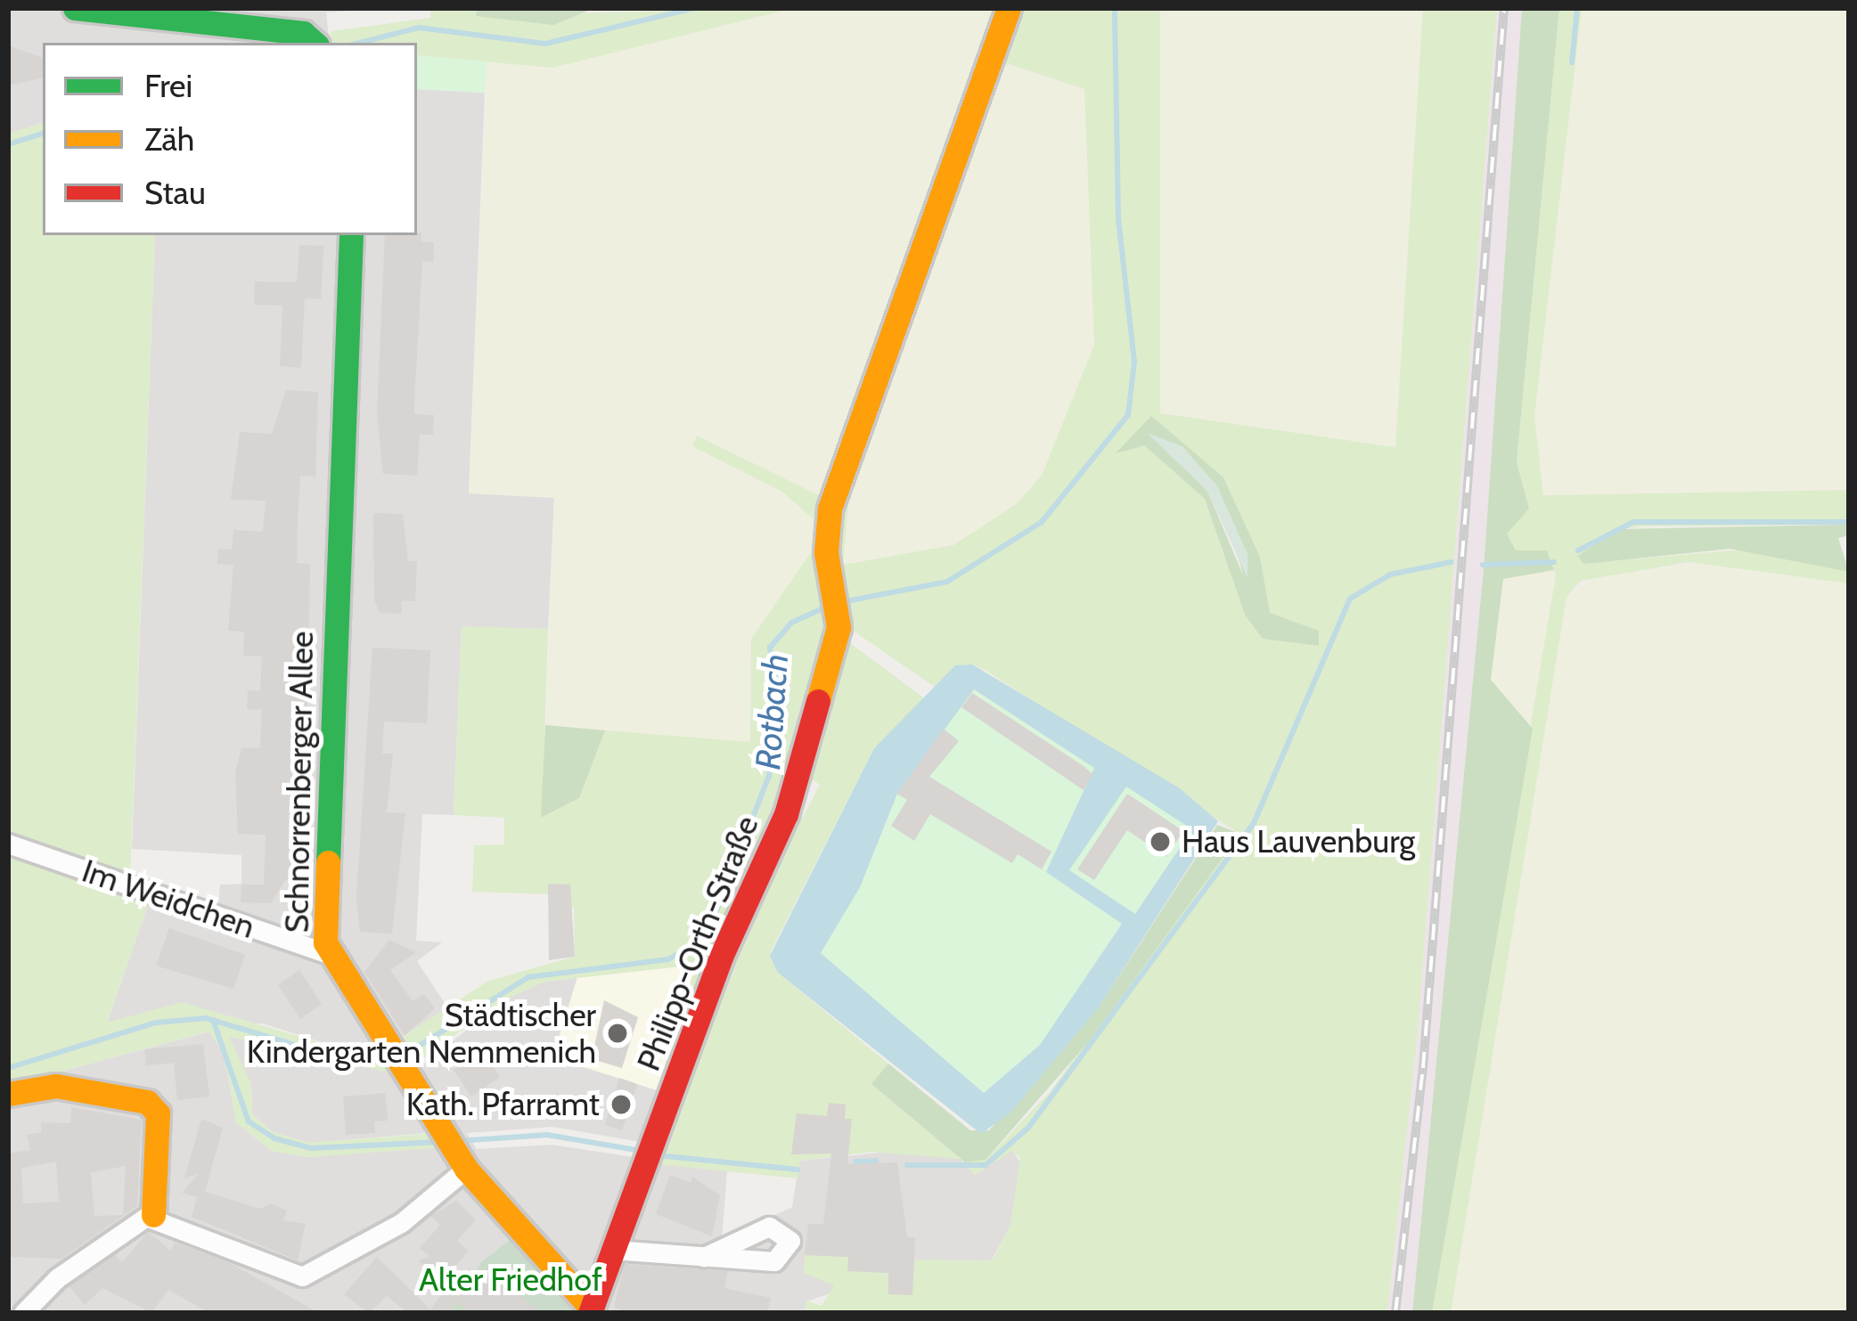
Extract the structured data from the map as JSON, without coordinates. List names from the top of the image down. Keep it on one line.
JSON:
{"streets":{"street":["Schnorrenberger Allee","Im Weidchen","Philipp-Orth-Straße"]},"crossings":[["Schnorrenberger Allee","Im Weidchen"],["Schnorrenberger Allee","Philipp-Orth-Straße"]],"water":["Rotbach"],"parks":["Alter Friedhof"],"places":["Haus Lauvenburg","Städtischer Kindergarten Nemmenich","Kath. Pfarramt"],"legend":["Frei","Zäh","Stau"]}
